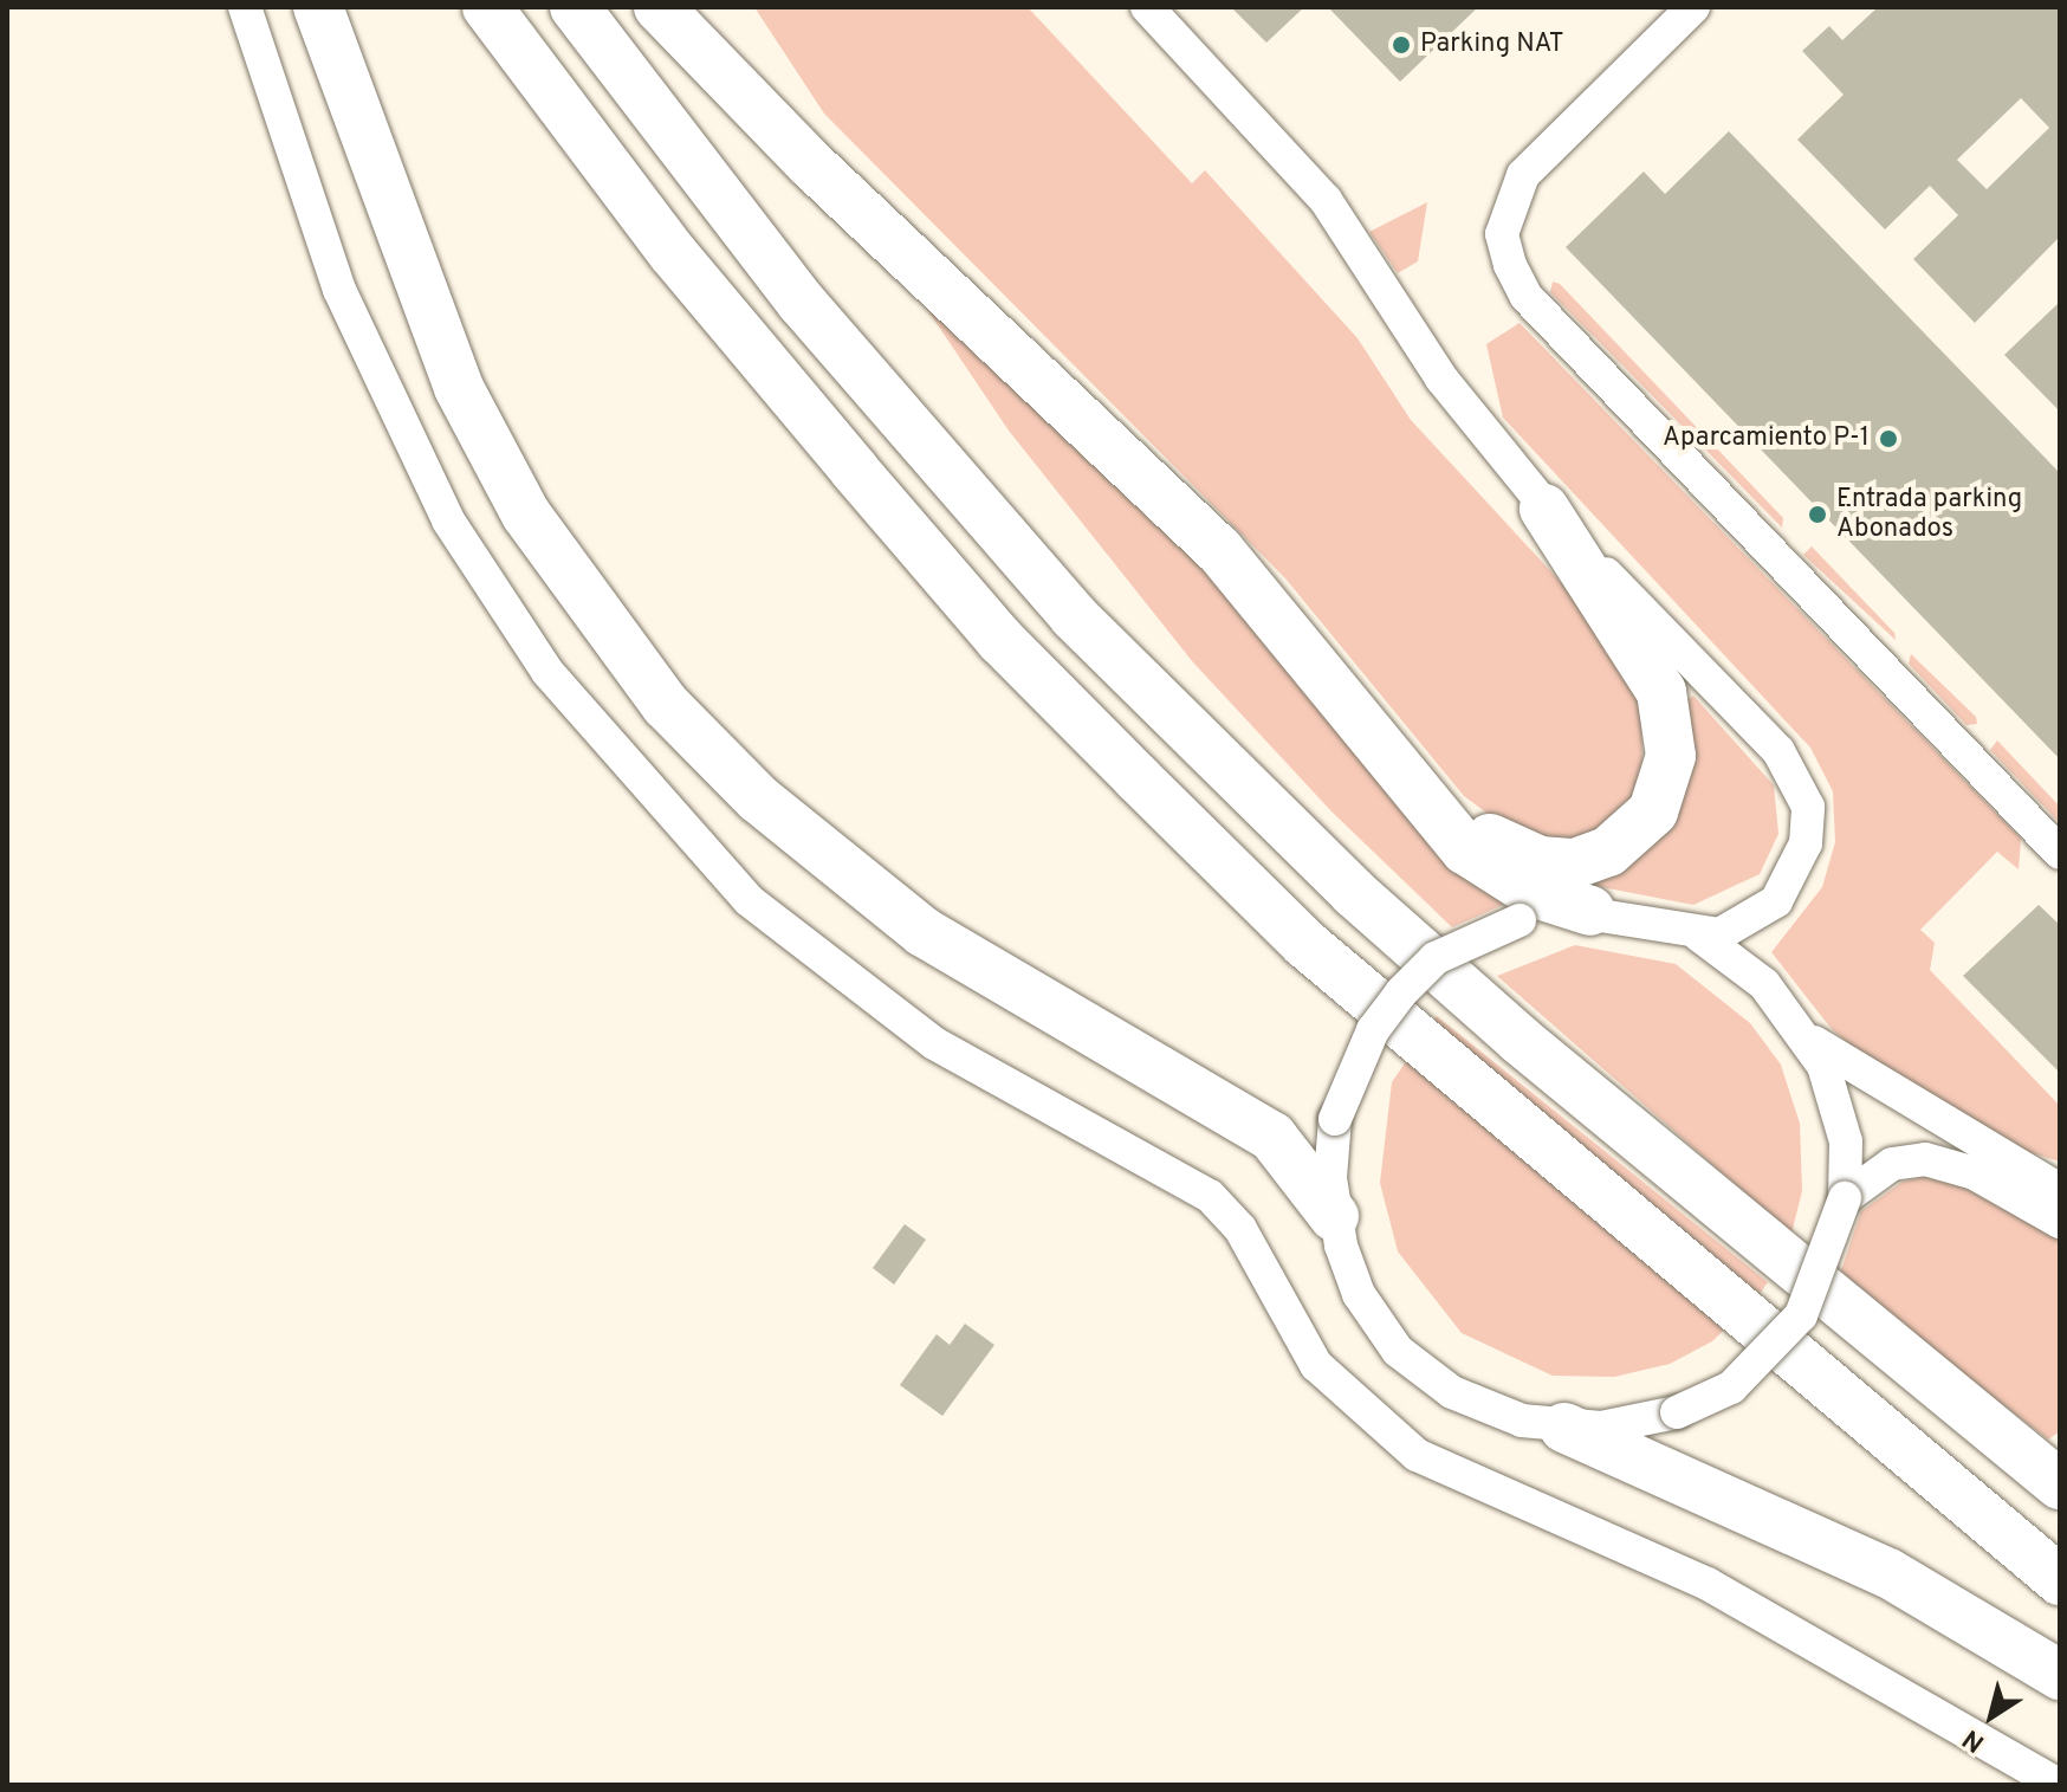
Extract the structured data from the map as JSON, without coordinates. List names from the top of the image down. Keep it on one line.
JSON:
{"places":["Parking NAT","Aparcamiento P-1","Entrada parking Abonados"],"north":"bottom left"}
